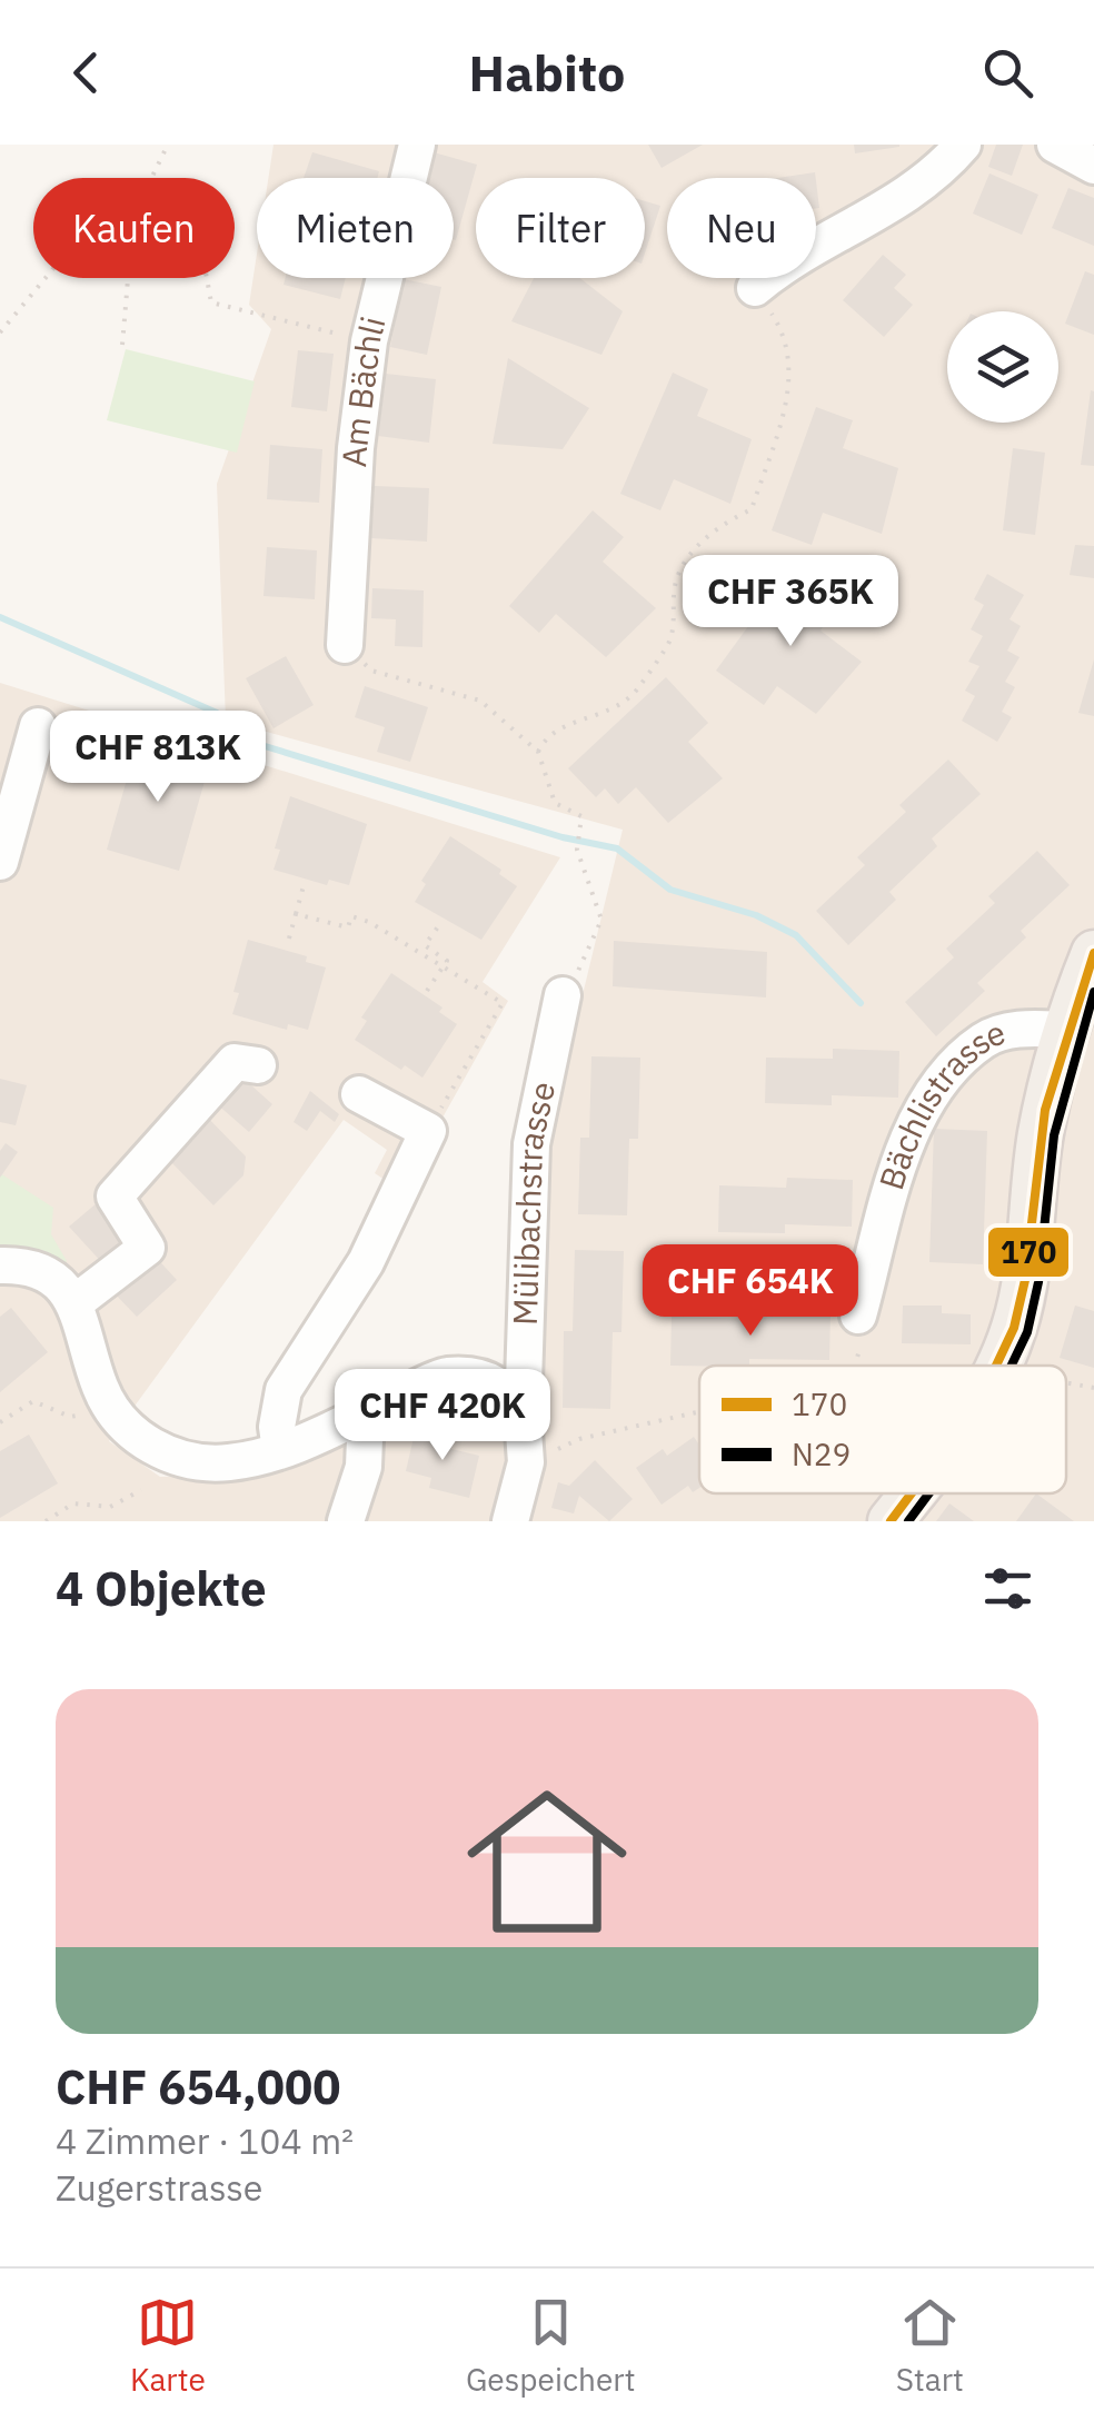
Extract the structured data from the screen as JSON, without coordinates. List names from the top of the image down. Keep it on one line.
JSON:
{"streets":{"street":["Am Bächli","Bächlistrasse","Mülibachstrasse"]},"lines":["transit line 170","transit line N29"],"legend":["170","N29"],"page":{"header":"Habito","chip":["Kaufen","Mieten","Filter","Neu"],"price":["CHF 365K","CHF 813K","CHF 654K","CHF 420K"],"heading":"4 Objekte","list":[{"name":"CHF 654,000","note":"4 Zimmer · 104 m² · Zugerstrasse"}],"tabs":["Karte","Gespeichert","Start"]}}
